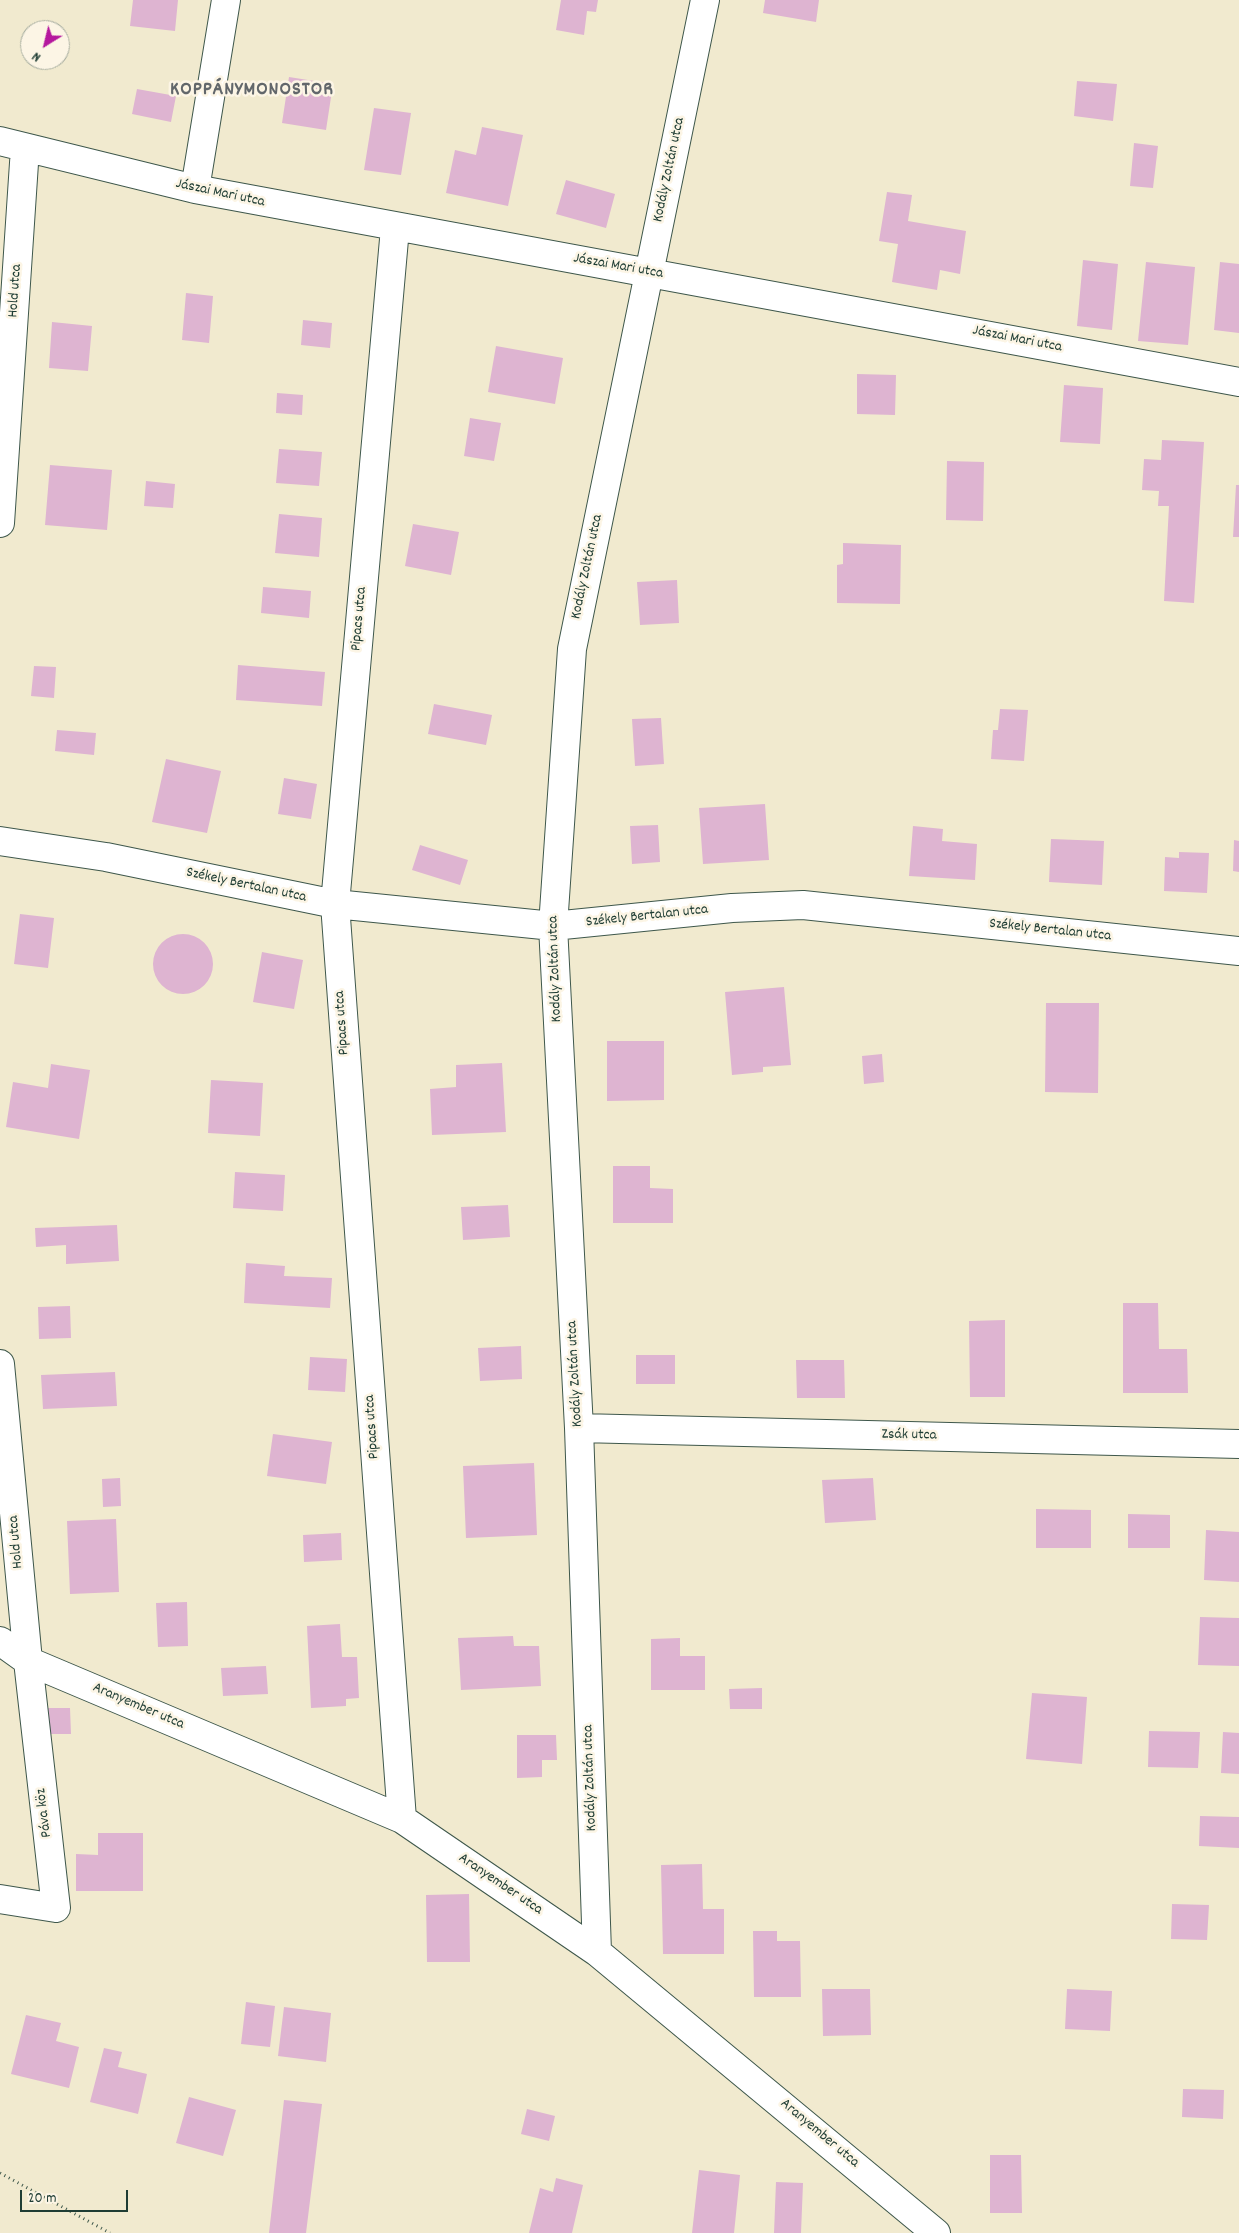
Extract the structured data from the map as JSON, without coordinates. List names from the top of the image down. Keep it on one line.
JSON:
{"streets":{"street":["Kodály Zoltán utca","Jászai Mari utca","Hold utca","Pipacs utca","Székely Bertalan utca","Zsák utca","Aranyember utca","Páva köz"]},"crossings":[["Kodály Zoltán utca","Jászai Mari utca"],["Kodály Zoltán utca","Székely Bertalan utca"],["Kodály Zoltán utca","Zsák utca"],["Kodály Zoltán utca","Aranyember utca"],["Jászai Mari utca","Hold utca"],["Jászai Mari utca","Pipacs utca"],["Hold utca","Aranyember utca"],["Hold utca","Páva köz"],["Pipacs utca","Székely Bertalan utca"],["Pipacs utca","Aranyember utca"],["Aranyember utca","Páva köz"]],"districts":["KOPPÁNYMONOSTOR"],"scale_bar":"20 m","north":"bottom left"}
